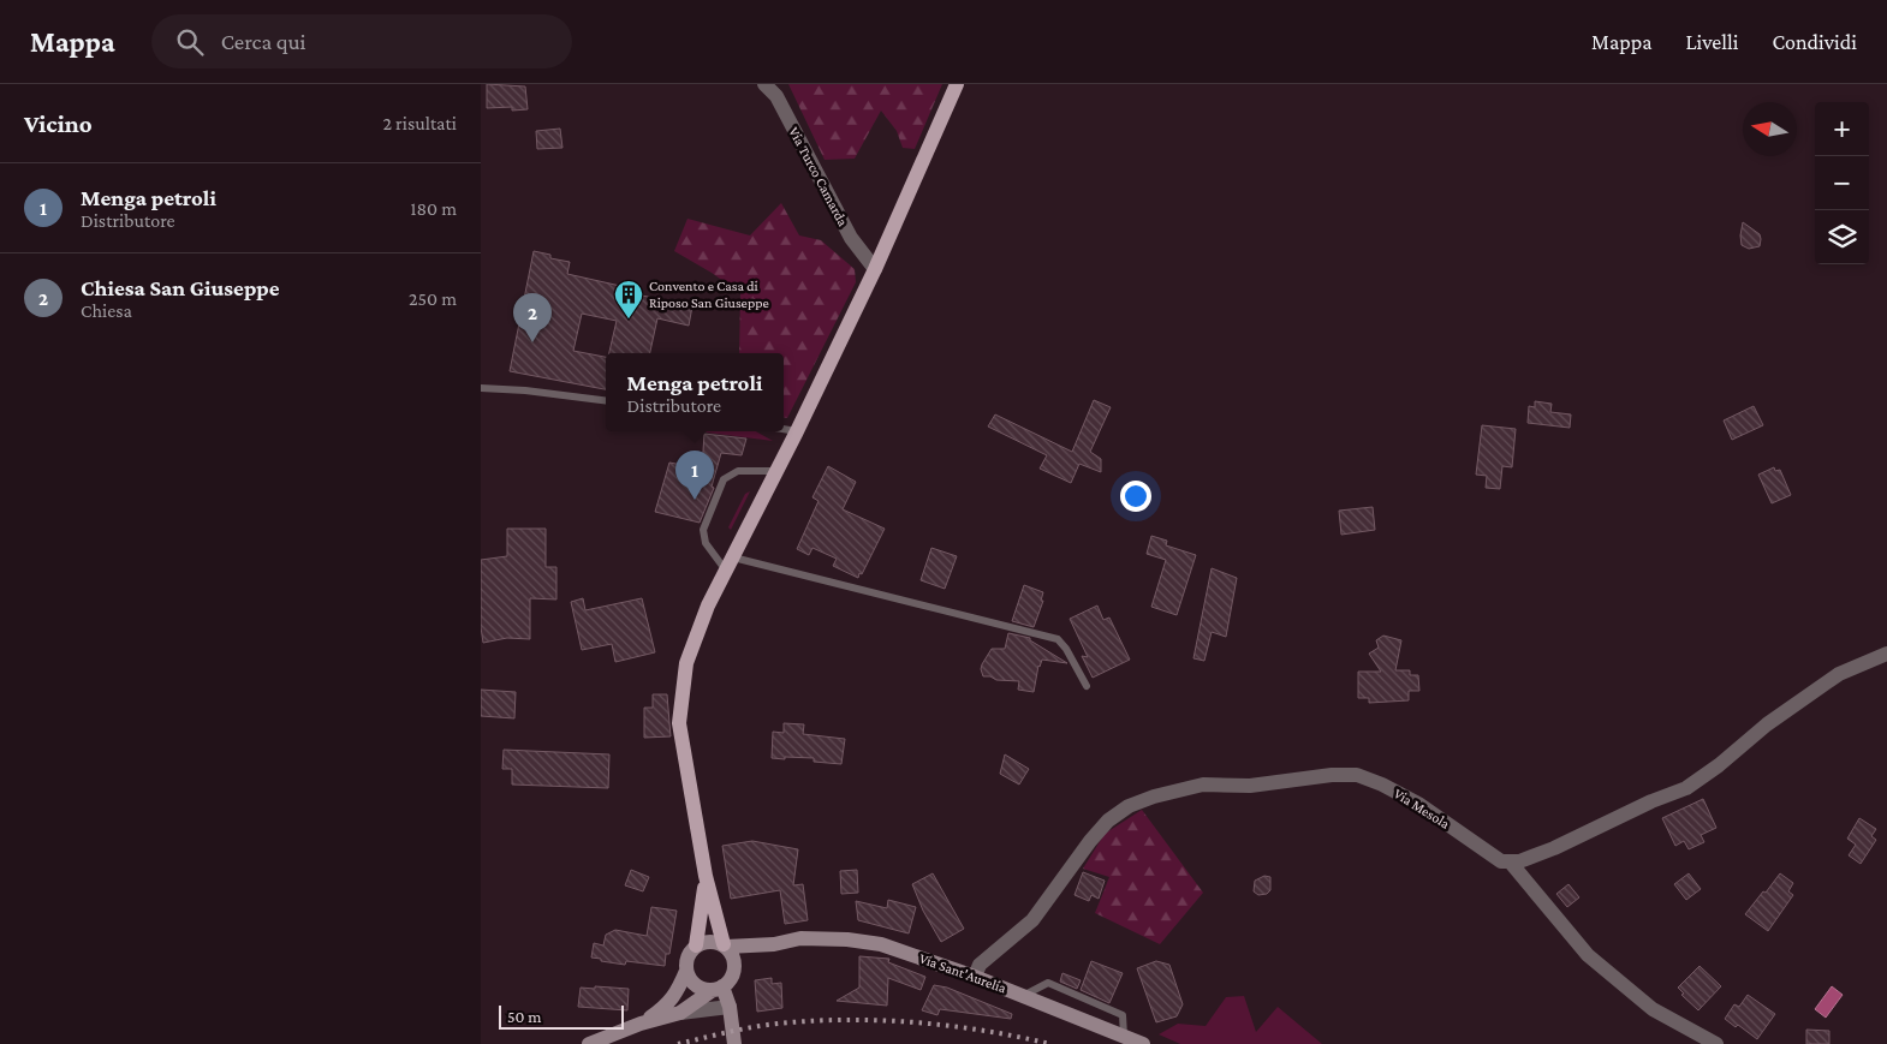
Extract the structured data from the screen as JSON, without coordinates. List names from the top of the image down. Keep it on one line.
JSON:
{"streets":{"main road":["Via Sant'Aurelia"],"street":["Via Turco Camarda","Via Mesola"]},"crossings":[["Via Mesola","Via Sant'Aurelia"]],"places":{"building":["Convento e Casa di Riposo San Giuseppe"]},"scale_bar":"50 m","north":"left","page":{"header":"Mappa","search":"Cerca qui","nav":["Mappa","Livelli","Condividi"],"heading":["Vicino","2 risultati"],"map_buttons":["+","−"],"list":[{"mark":"1","name":"Menga petroli","note":"Distributore","value":"180 m"},{"mark":"2","name":"Chiesa San Giuseppe","note":"Chiesa","value":"250 m"}],"pins":["2","1"],"popup":["Menga petroli","Distributore"],"scale":"50 m"}}
